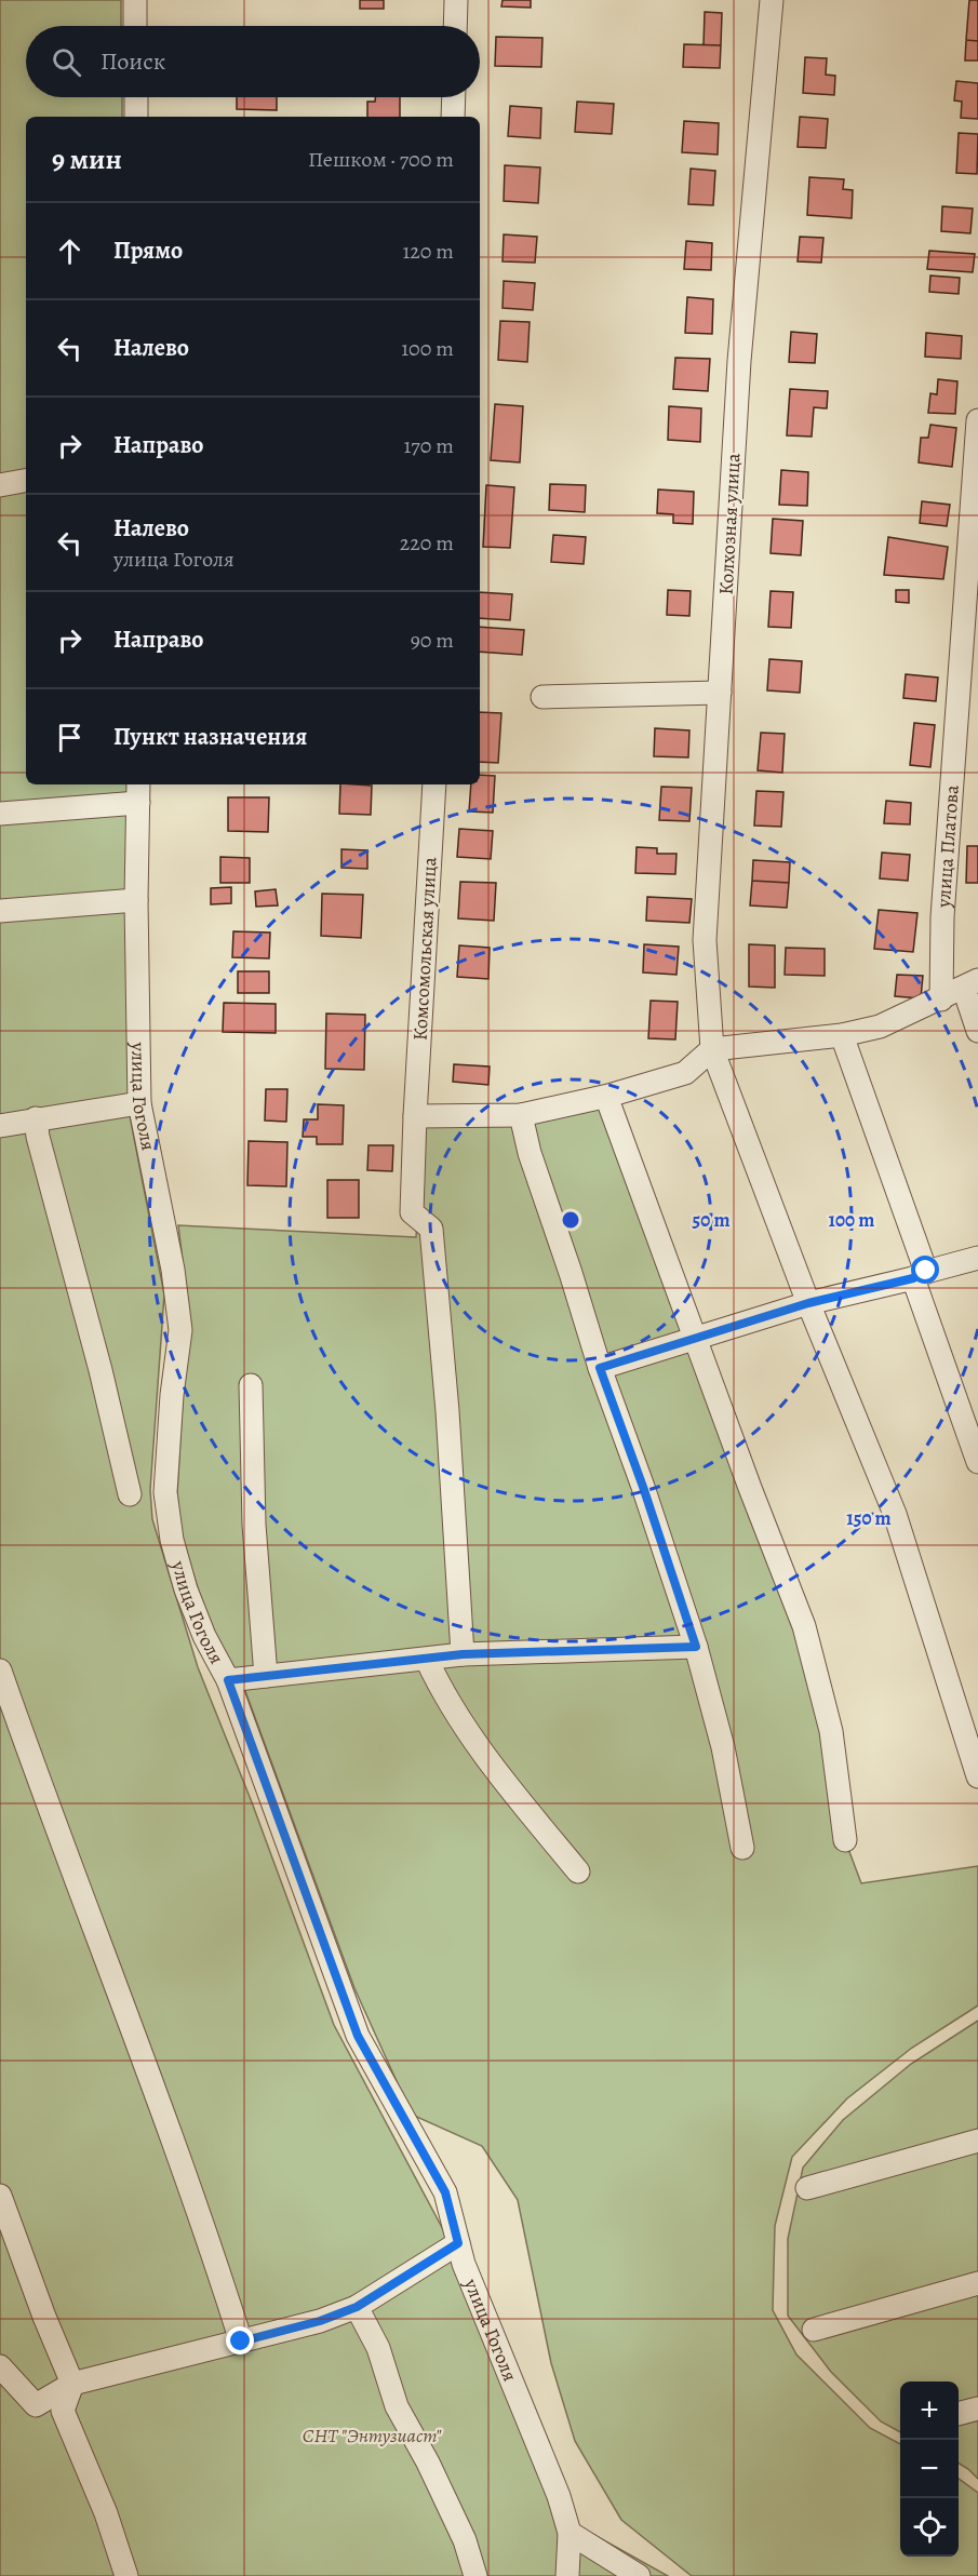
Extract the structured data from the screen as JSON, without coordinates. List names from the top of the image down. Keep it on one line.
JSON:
{"streets":{"street":["Колхозная улица","улица Платова","Комсомольская улица","улица Гоголя"]},"parks":["СНТ \"Энтузиаст\""],"page":{"search":"Поиск","heading":["9 мин","Пешком · 700 m"],"list":[["Прямо","120 m"],["Налево","100 m"],["Направо","170 m"],["Налево","улица Гоголя","220 m"],["Направо","90 m"],"Пункт назначения"],"map_buttons":["+","−"]},"rings":["50 m","100 m","150 m"]}
